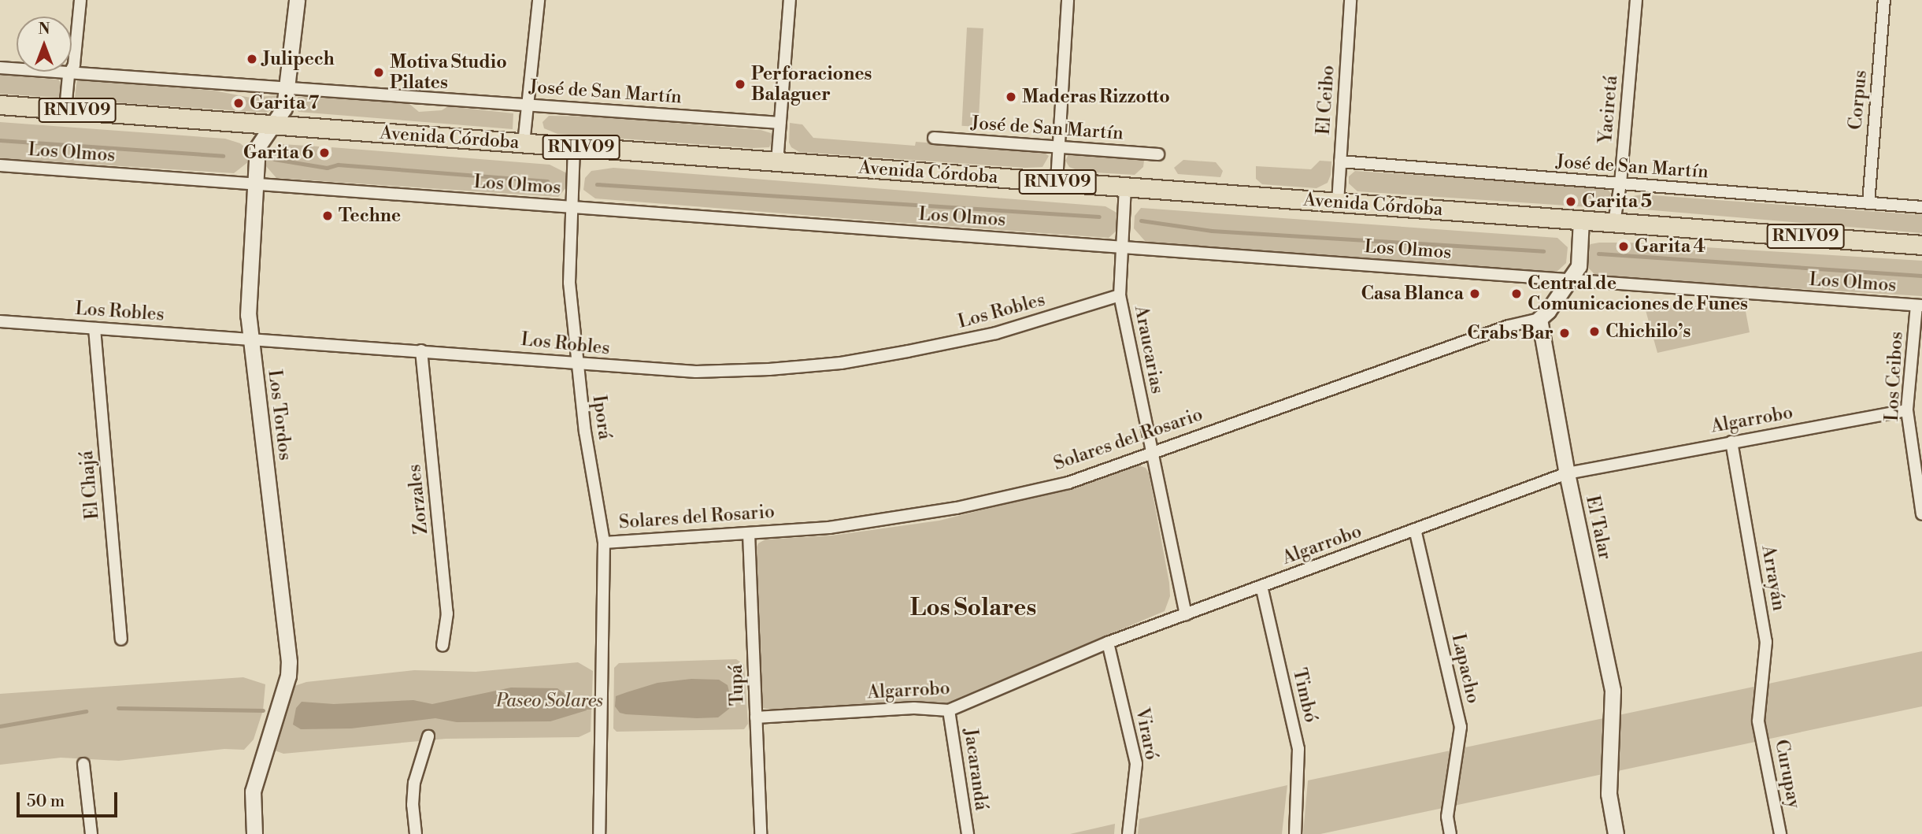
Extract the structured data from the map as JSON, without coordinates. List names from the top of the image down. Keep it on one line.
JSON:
{"streets":{"main road":["RN1V09","Avenida Córdoba"],"street":["José de San Martín","El Ceibo","Corpus","Yaciretá","Los Olmos","Los Robles","Araucarias","Los Ceibos","Los Tordos","Iporá","Algarrobo","Solares del Rosario","El Chajá","Zorzales","El Talar","Arrayán","Lapacho","Tupá","Timbó","Viraró","Jacarandá","Curupay"]},"crossings":[["José de San Martín","El Ceibo"],["José de San Martín","Corpus"],["José de San Martín","Yaciretá"],["José de San Martín","Los Tordos"],["El Ceibo","Avenida Córdoba"],["Yaciretá","Avenida Córdoba"],["Avenida Córdoba","Araucarias"],["Avenida Córdoba","Los Tordos"],["Avenida Córdoba","Iporá"],["Los Olmos","Araucarias"],["Los Olmos","Los Ceibos"],["Los Olmos","Los Tordos"],["Los Olmos","Iporá"],["Los Robles","Araucarias"],["Los Robles","Los Tordos"],["Los Robles","Iporá"],["Los Robles","El Chajá"],["Los Robles","Zorzales"],["Araucarias","Algarrobo"],["Araucarias","Solares del Rosario"],["Los Ceibos","Algarrobo"],["Iporá","Solares del Rosario"],["Algarrobo","El Talar"],["Algarrobo","Arrayán"],["Algarrobo","Lapacho"],["Algarrobo","Tupá"],["Algarrobo","Timbó"],["Algarrobo","Viraró"],["Algarrobo","Jacarandá"],["Solares del Rosario","El Talar"],["Solares del Rosario","Tupá"],["Arrayán","Curupay"]],"districts":["Los Solares"],"parks":["Paseo Solares"],"places":["Julipech","Motiva Studio Pilates","Perforaciones Balaguer","Maderas Rizzotto","Garita 7","Garita 6","Garita 5","Techne","Garita 4","Casa Blanca","Central de Comunicaciones de Funes","Chichilo’s","Crabs Bar"],"scale_bar":"50 m","north":"top"}
